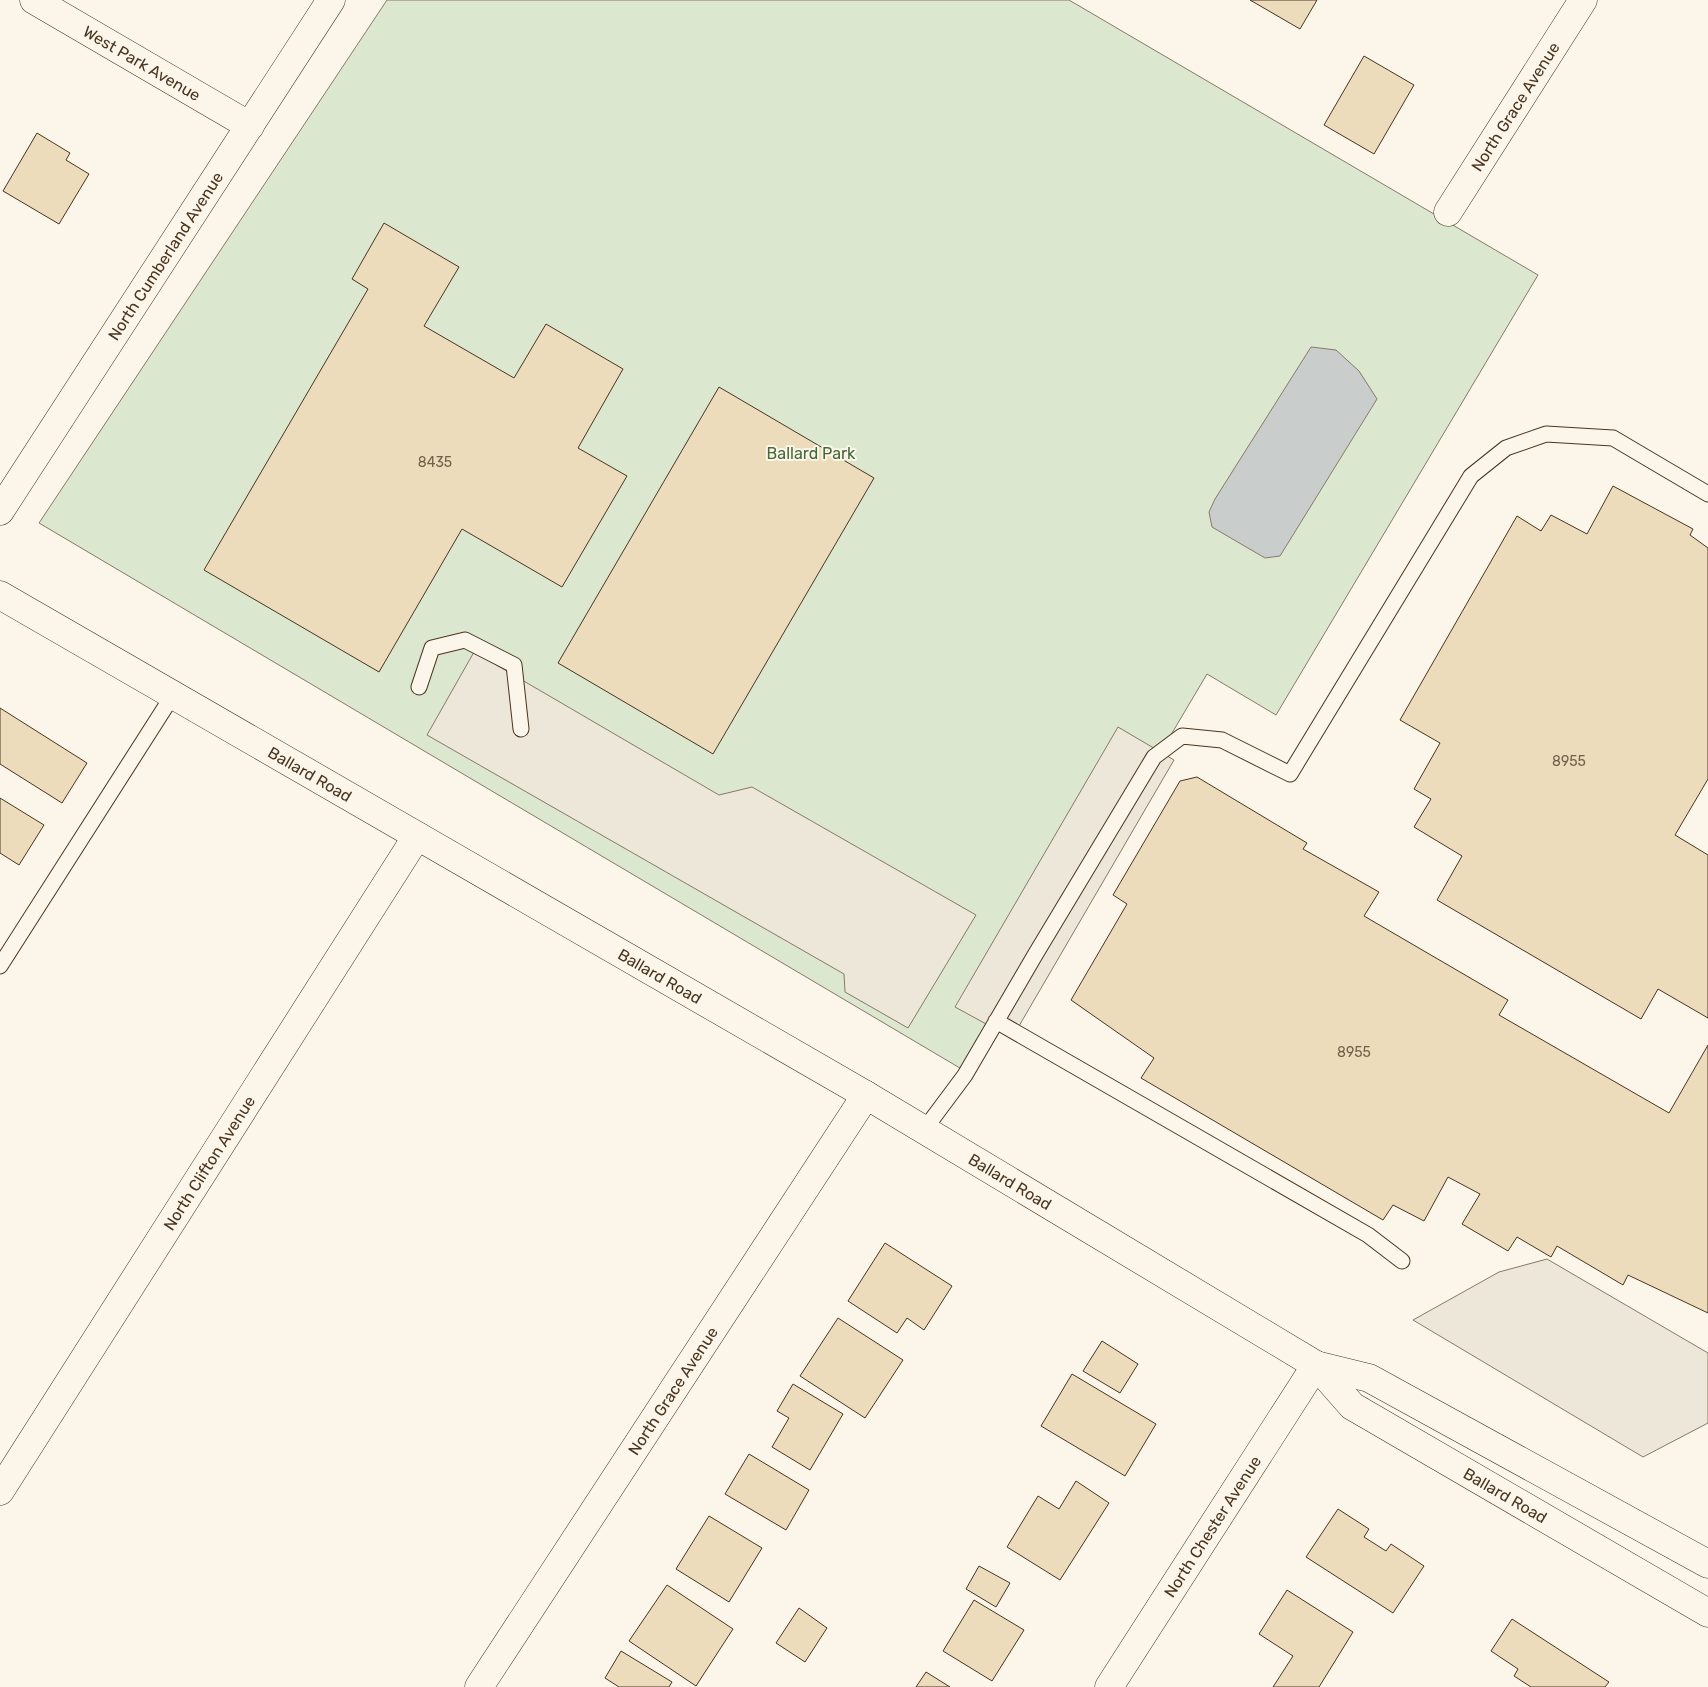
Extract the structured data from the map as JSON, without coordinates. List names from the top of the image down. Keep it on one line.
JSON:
{"streets":{"street":["West Park Avenue","North Grace Avenue","North Cumberland Avenue","Ballard Road","North Clifton Avenue","North Chester Avenue"]},"crossings":[["West Park Avenue","North Cumberland Avenue"],["North Grace Avenue","Ballard Road"],["Ballard Road","North Clifton Avenue"],["Ballard Road","North Chester Avenue"]],"parks":["Ballard Park"],"house_numbers":["8435","8955","8955"]}
